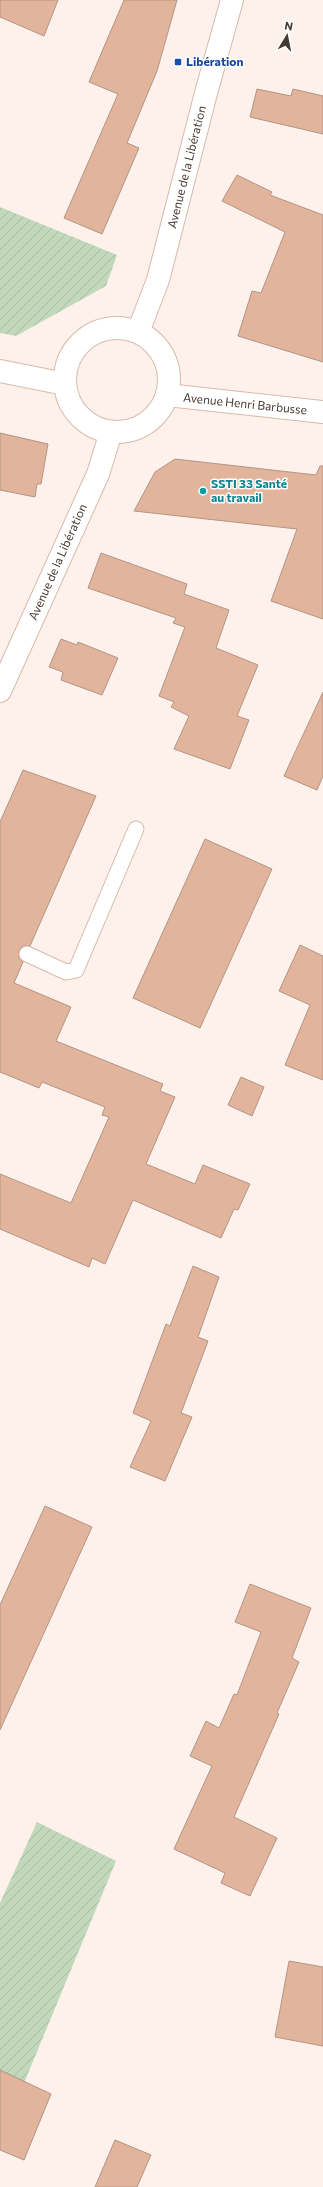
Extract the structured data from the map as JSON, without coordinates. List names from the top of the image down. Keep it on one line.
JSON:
{"streets":{"main road":["Avenue de la Libération","Avenue Henri Barbusse"]},"crossings":[["Avenue de la Libération","Avenue Henri Barbusse"]],"places":{"transit":["Libération"],"other":["SSTI 33 Santé au travail"]},"north":"top"}
